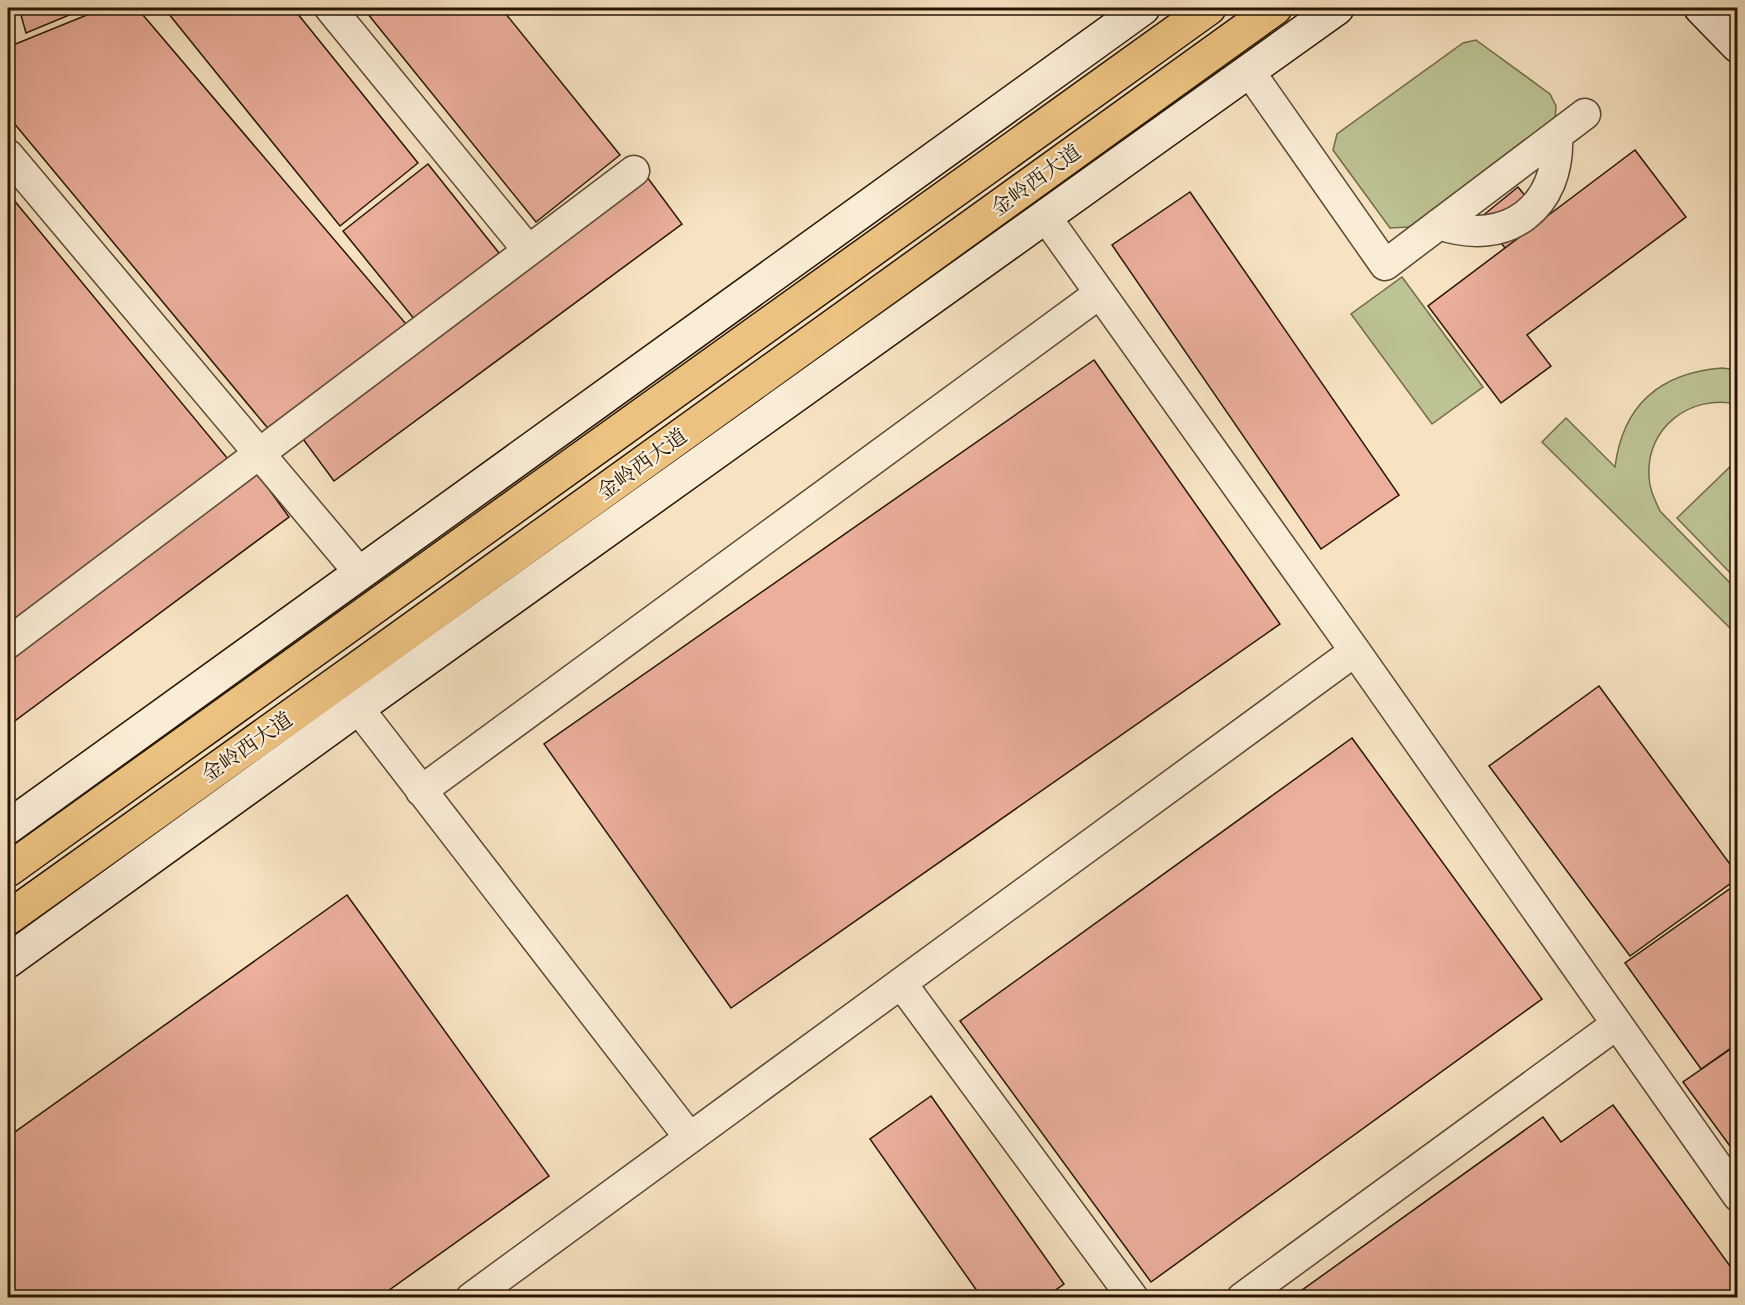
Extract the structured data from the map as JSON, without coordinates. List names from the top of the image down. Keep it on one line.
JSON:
{"streets":{"main road":["金岭西大道"]}}
